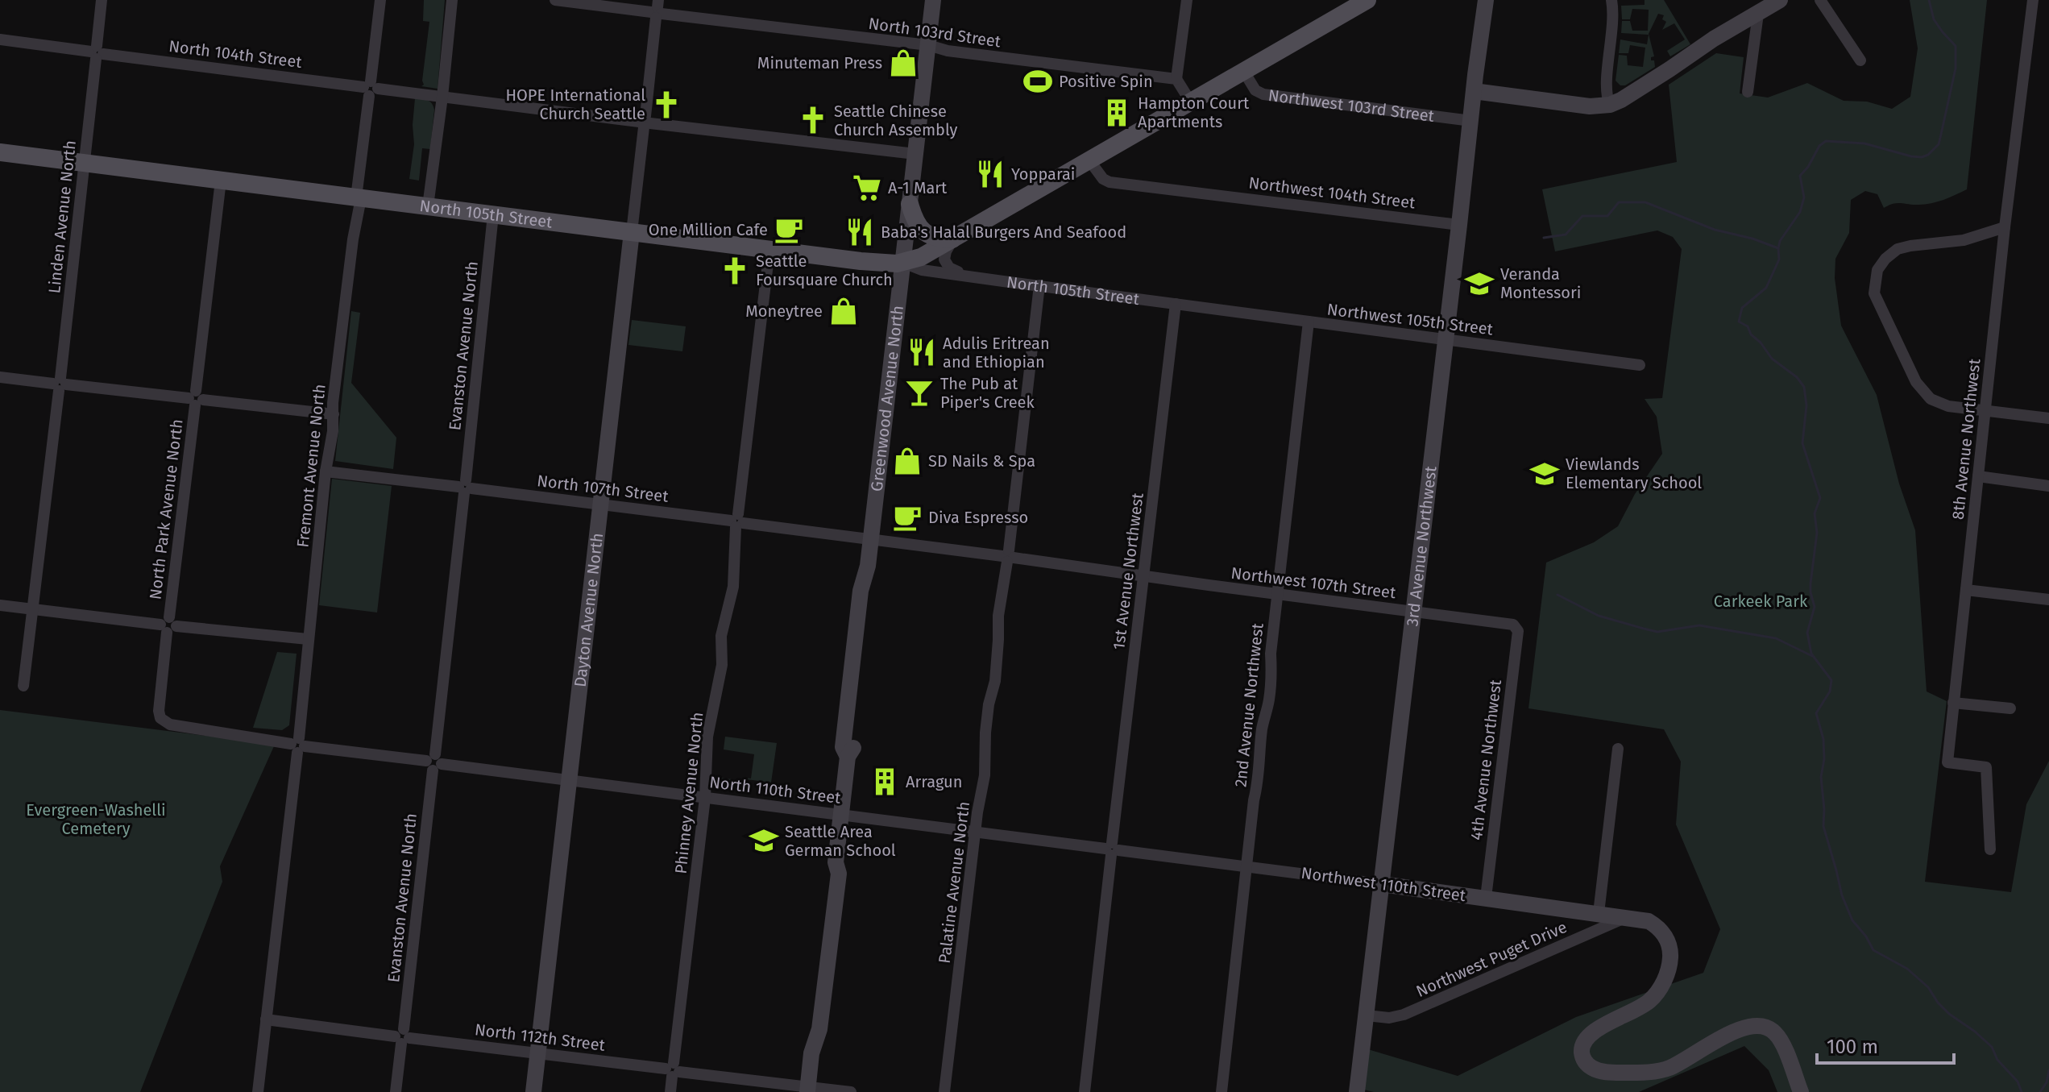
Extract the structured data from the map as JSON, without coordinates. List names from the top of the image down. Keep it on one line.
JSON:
{"streets":{"main road":["North 105th Street"],"street":["North 103rd Street","North 104th Street","Northwest 103rd Street","Northwest 104th Street","Linden Avenue North","Northwest 105th Street","Evanston Avenue North","Greenwood Avenue North","8th Avenue Northwest","Fremont Avenue North","North 107th Street","North Park Avenue North","3rd Avenue Northwest","1st Avenue Northwest","Northwest 107th Street","Dayton Avenue North","2nd Avenue Northwest","4th Avenue Northwest","North 110th Street","Phinney Avenue North","Palatine Avenue North","Northwest 110th Street","Northwest Puget Drive","North 112th Street"]},"crossings":[["North 103rd Street","Greenwood Avenue North"],["North 103rd Street","Dayton Avenue North"],["North 104th Street","Linden Avenue North"],["North 104th Street","Greenwood Avenue North"],["North 104th Street","Fremont Avenue North"],["North 104th Street","Dayton Avenue North"],["Northwest 103rd Street","3rd Avenue Northwest"],["Northwest 104th Street","3rd Avenue Northwest"],["North 105th Street","Linden Avenue North"],["North 105th Street","Northwest 105th Street"],["North 105th Street","Evanston Avenue North"],["North 105th Street","Greenwood Avenue North"],["North 105th Street","Fremont Avenue North"],["North 105th Street","North Park Avenue North"],["North 105th Street","1st Avenue Northwest"],["North 105th Street","Dayton Avenue North"],["North 105th Street","Phinney Avenue North"],["North 105th Street","Palatine Avenue North"],["Northwest 105th Street","3rd Avenue Northwest"],["Northwest 105th Street","1st Avenue Northwest"],["Northwest 105th Street","2nd Avenue Northwest"],["Evanston Avenue North","North 107th Street"],["Evanston Avenue North","North 110th Street"],["Evanston Avenue North","North 112th Street"],["Greenwood Avenue North","North 107th Street"],["Greenwood Avenue North","North 110th Street"],["Greenwood Avenue North","North 112th Street"],["Fremont Avenue North","North 107th Street"],["Fremont Avenue North","North 110th Street"],["Fremont Avenue North","North 112th Street"],["North 107th Street","1st Avenue Northwest"],["North 107th Street","Northwest 107th Street"],["North 107th Street","Dayton Avenue North"],["North 107th Street","Phinney Avenue North"],["North 107th Street","Palatine Avenue North"],["North Park Avenue North","North 110th Street"],["3rd Avenue Northwest","Northwest 107th Street"],["3rd Avenue Northwest","Northwest 110th Street"],["3rd Avenue Northwest","Northwest Puget Drive"],["1st Avenue Northwest","Northwest 107th Street"],["1st Avenue Northwest","North 110th Street"],["1st Avenue Northwest","Northwest 110th Street"],["Northwest 107th Street","2nd Avenue Northwest"],["Northwest 107th Street","4th Avenue Northwest"],["Dayton Avenue North","North 110th Street"],["Dayton Avenue North","North 112th Street"],["2nd Avenue Northwest","Northwest 110th Street"],["4th Avenue Northwest","Northwest 110th Street"],["North 110th Street","Phinney Avenue North"],["North 110th Street","Palatine Avenue North"],["North 110th Street","Northwest 110th Street"],["Phinney Avenue North","North 112th Street"],["Northwest 110th Street","Northwest Puget Drive"]],"parks":["Carkeek Park","Evergreen-Washelli Cemetery"],"places":{"shop":["Minuteman Press","Moneytree","SD Nails & Spa"],"sports":["Positive Spin"],"church":["HOPE International Church Seattle","Seattle Chinese Church Assembly","Seattle Foursquare Church"],"building":["Hampton Court Apartments","Arragun"],"restaurant":["Yopparai","Baba's Halal Burgers And Seafood","Adulis Eritrean and Ethiopian"],"supermarket":["A-1 Mart"],"cafe":["One Million Cafe","Diva Espresso"],"school or university":["Veranda Montessori","Viewlands Elementary School","Seattle Area German School"],"bar":["The Pub at Piper's Creek"]},"scale_bar":"100 m"}
